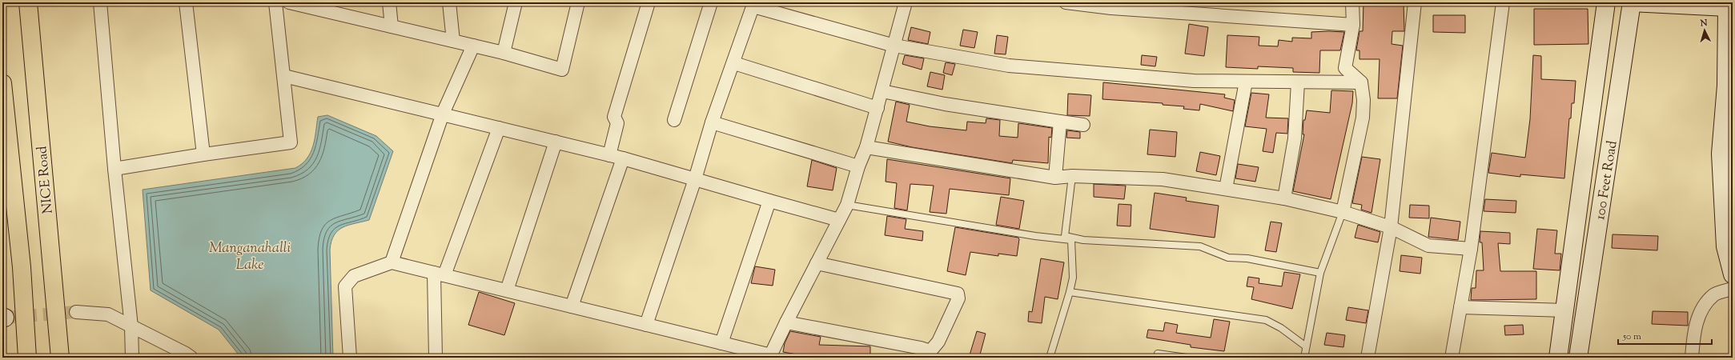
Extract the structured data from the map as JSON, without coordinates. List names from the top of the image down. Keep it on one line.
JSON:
{"streets":{"highway":["NICE Road"],"main road":["100 Feet Road"]},"water":["Manganahalli Lake"],"scale_bar":"50 m","north":"top"}
